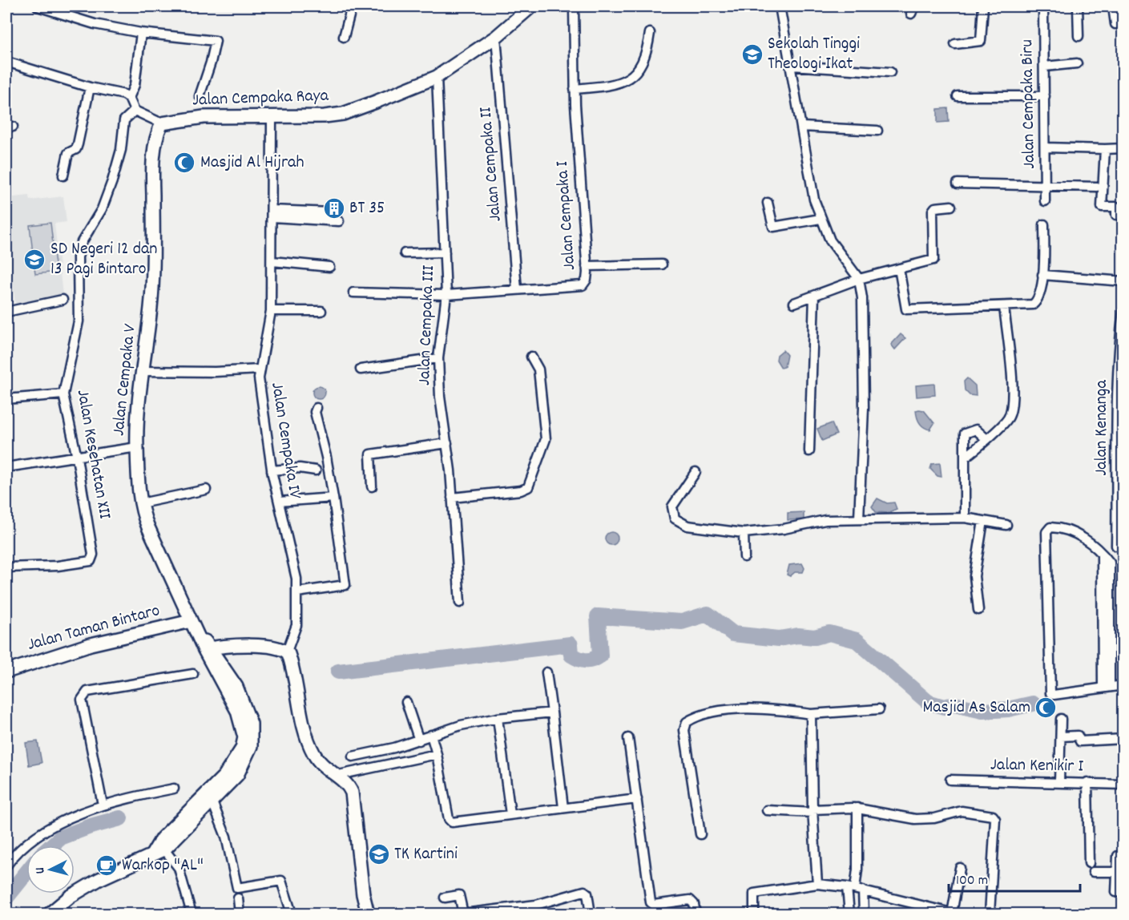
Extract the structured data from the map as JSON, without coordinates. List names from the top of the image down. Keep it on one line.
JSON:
{"streets":{"street":["Jalan Cempaka Raya","Jalan Cempaka Biru","Jalan Cempaka II","Jalan Cempaka I","Jalan Cempaka III","Jalan Cempaka V","Jalan Kenanga","Jalan Cempaka IV","Jalan Kesehatan XII","Jalan Taman Bintaro","Jalan Kenikir I"]},"crossings":[["Jalan Cempaka Raya","Jalan Cempaka II"],["Jalan Cempaka Raya","Jalan Cempaka III"],["Jalan Cempaka Raya","Jalan Cempaka V"],["Jalan Cempaka Raya","Jalan Cempaka IV"],["Jalan Cempaka II","Jalan Cempaka I"],["Jalan Cempaka I","Jalan Cempaka III"],["Jalan Cempaka V","Jalan Taman Bintaro"]],"places":{"school or university":["Sekolah Tinggi Theologi Ikat","SD Negeri 12 dan 13 Pagi Bintaro","TK Kartini"],"mosque":["Masjid Al Hijrah","Masjid As Salam"],"building":["BT 35"],"cafe":["Warkop \"AL\""]},"scale_bar":"100 m","north":"left"}
